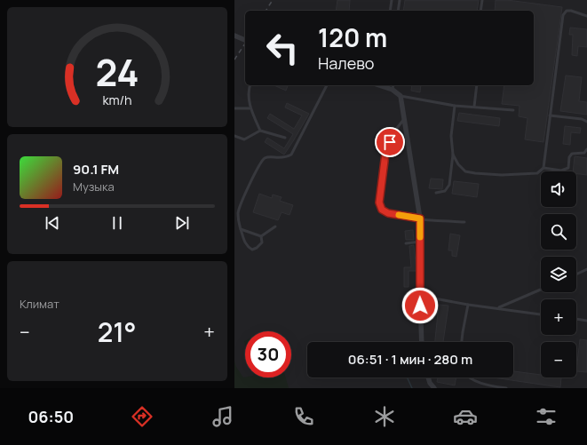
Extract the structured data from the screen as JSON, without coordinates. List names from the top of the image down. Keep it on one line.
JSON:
{"page":{"turn":["120 m","Налево"],"song":["90.1 FM","Музыка"],"map_buttons":["+","−"],"tile":"Климат","heat":["−","21°","+"],"limit":"30","trip":"06:51 · 1 мин · 280 m","tabs":"06:50","gauge":["24","km/h"]}}
